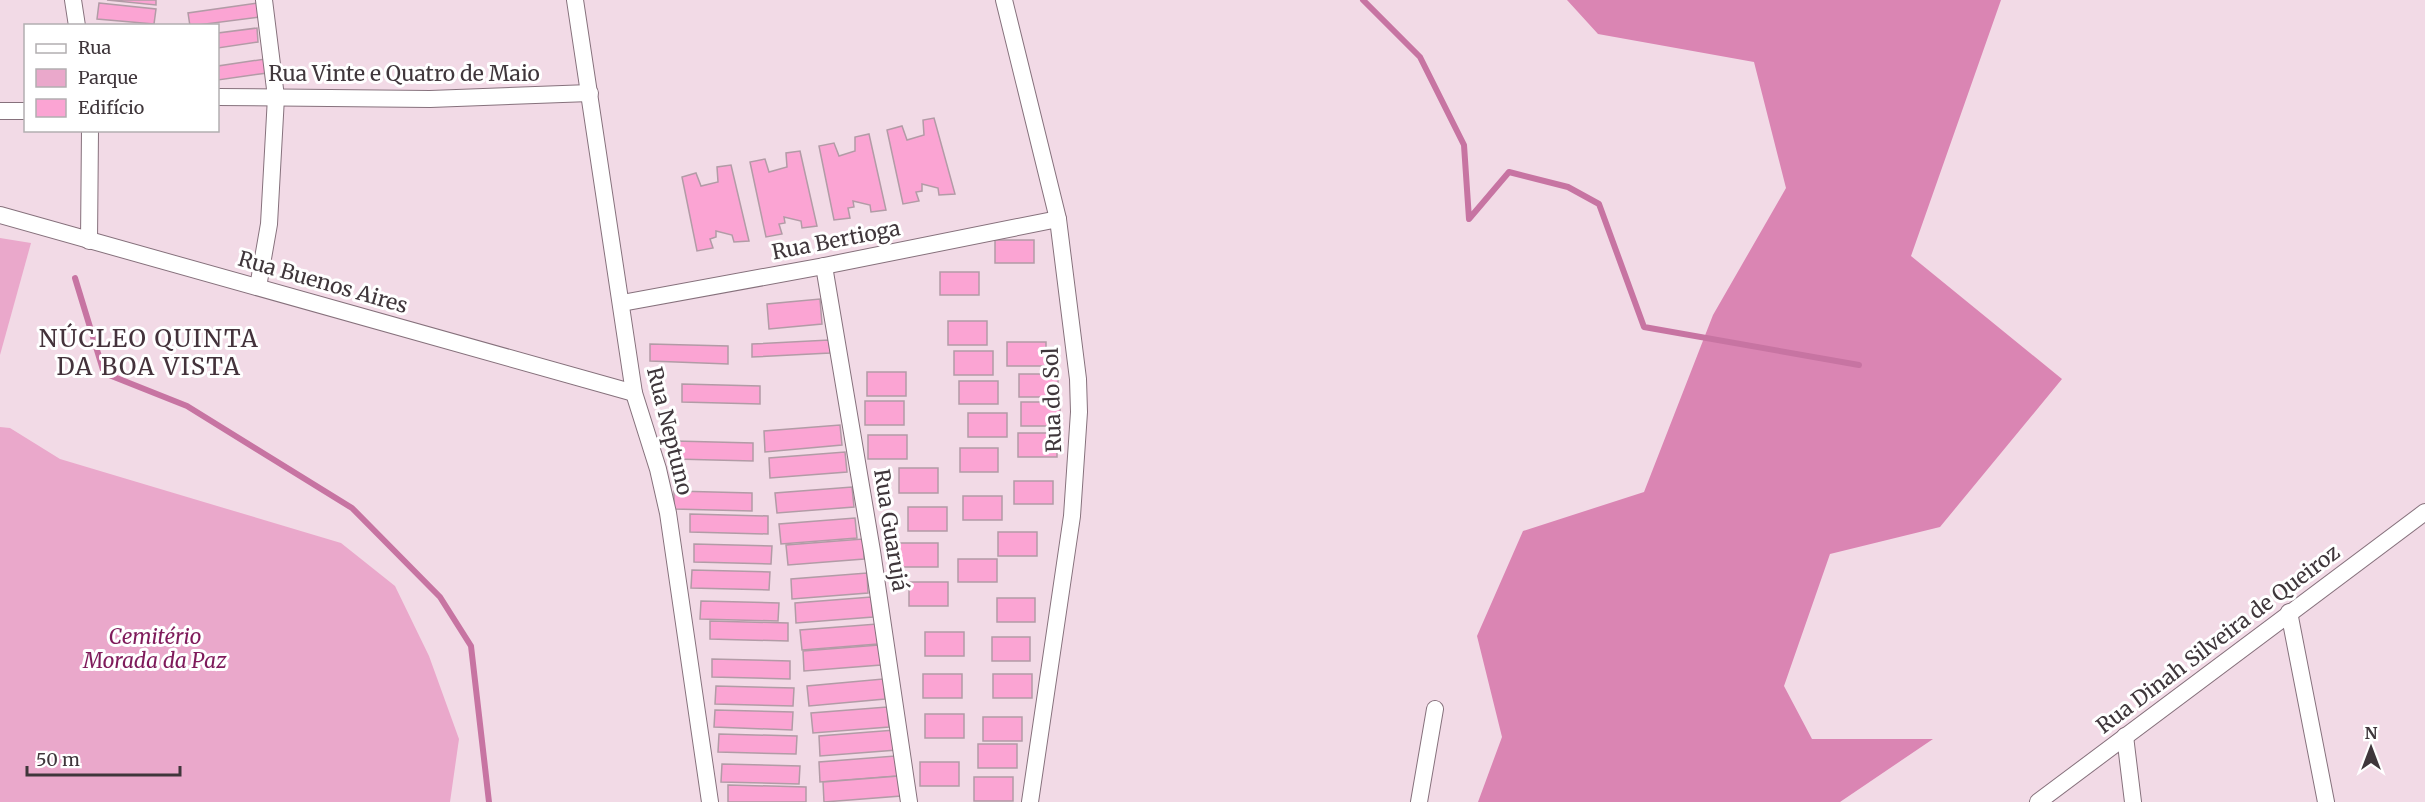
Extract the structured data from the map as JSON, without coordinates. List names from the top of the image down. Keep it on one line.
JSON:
{"streets":{"street":["Rua Vinte e Quatro de Maio","Rua Bertioga","Rua Buenos Aires","Rua do Sol","Rua Neptuno","Rua Guarujá","Rua Dinah Silveira de Queiroz"]},"crossings":[["Rua Vinte e Quatro de Maio","Rua Neptuno"],["Rua Bertioga","Rua do Sol"],["Rua Bertioga","Rua Neptuno"],["Rua Bertioga","Rua Guarujá"],["Rua Buenos Aires","Rua Neptuno"]],"districts":["NÚCLEO QUINTA DA BOA VISTA"],"parks":["Cemitério Morada da Paz"],"legend":["Rua","Parque","Edifício"],"scale_bar":"50 m","north":"top"}
